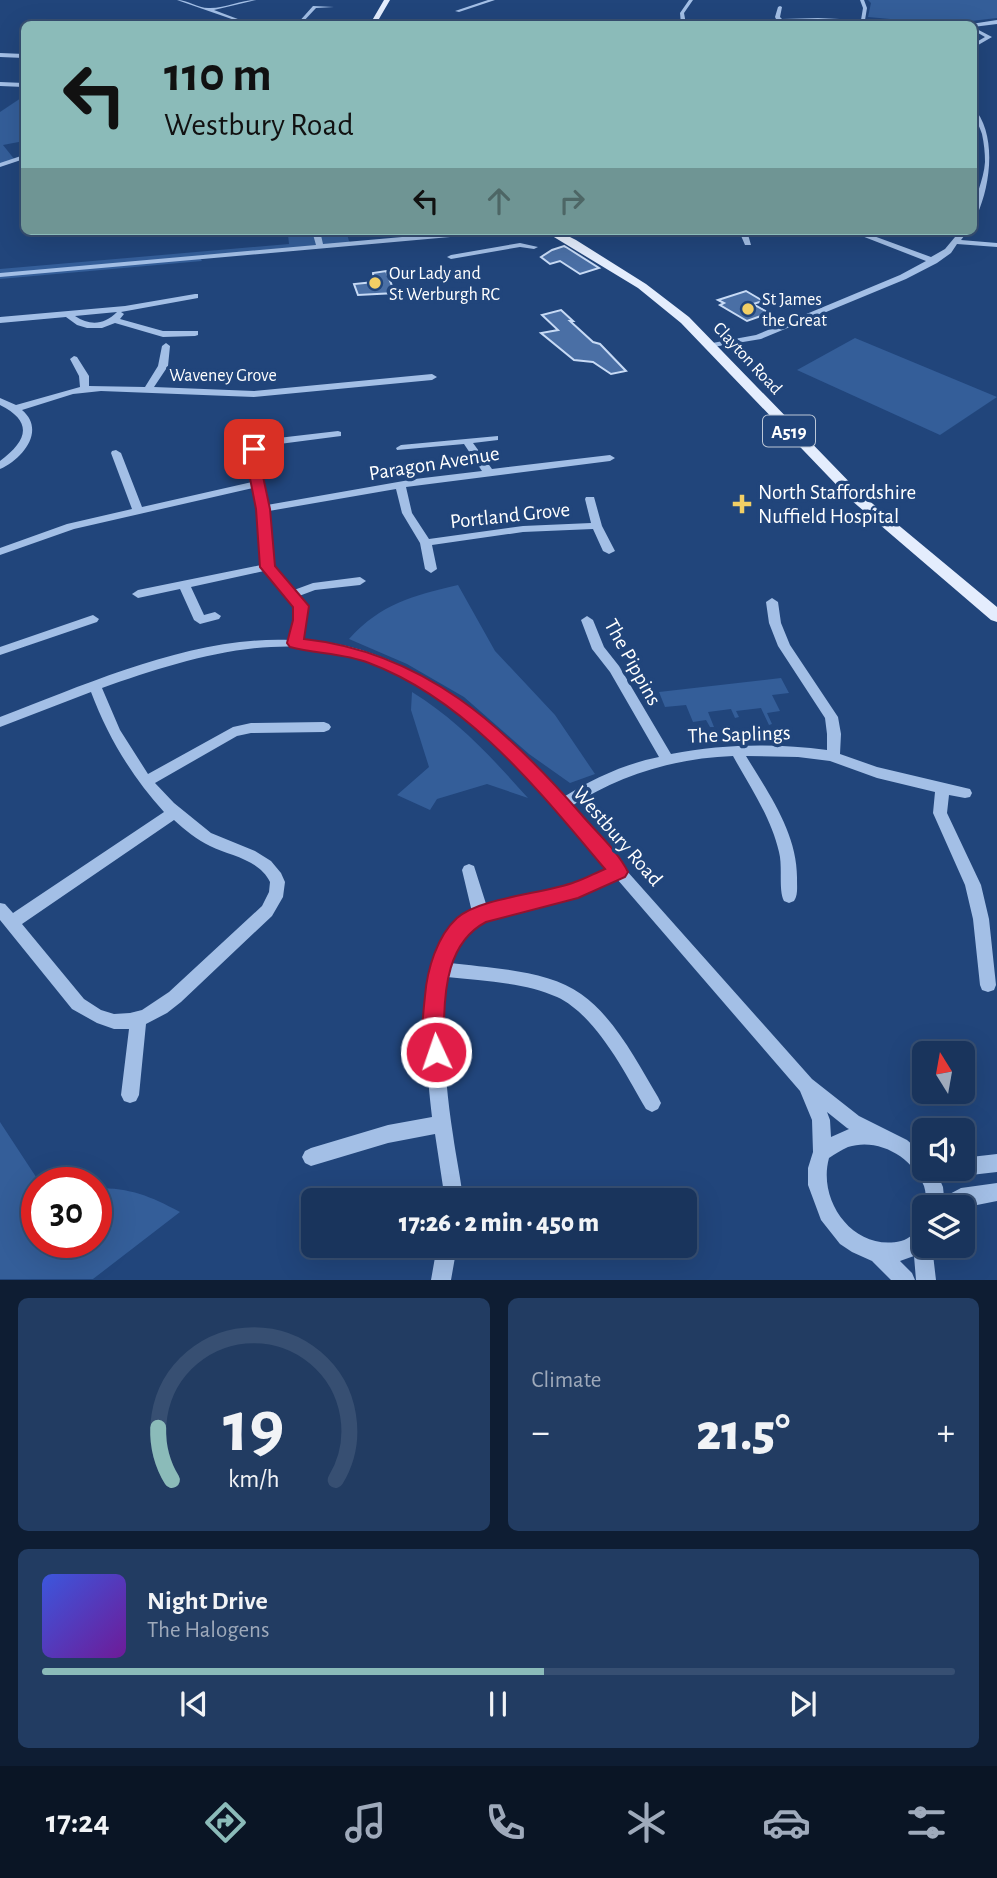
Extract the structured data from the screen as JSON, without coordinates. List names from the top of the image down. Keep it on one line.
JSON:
{"streets":{"main road":["Clayton Road","A519"],"street":["Waveney Grove","Paragon Avenue","Portland Grove","The Pippins","The Saplings","Westbury Road"]},"crossings":[["Paragon Avenue","Portland Grove"],["The Pippins","The Saplings"],["The Saplings","Westbury Road"]],"places":{"other":["Our Lady and St Werburgh RC","St James the Great"],"health":["North Staffordshire Nuffield Hospital"]},"north":"top","page":{"turn":["110 m","Westbury Road"],"limit":"30","trip":"17:26 · 2 min · 450 m","tile":"Climate","heat":["−","21.5°","+"],"song":["Night Drive","The Halogens"],"tabs":"17:24","gauge":["19","km/h"]}}
